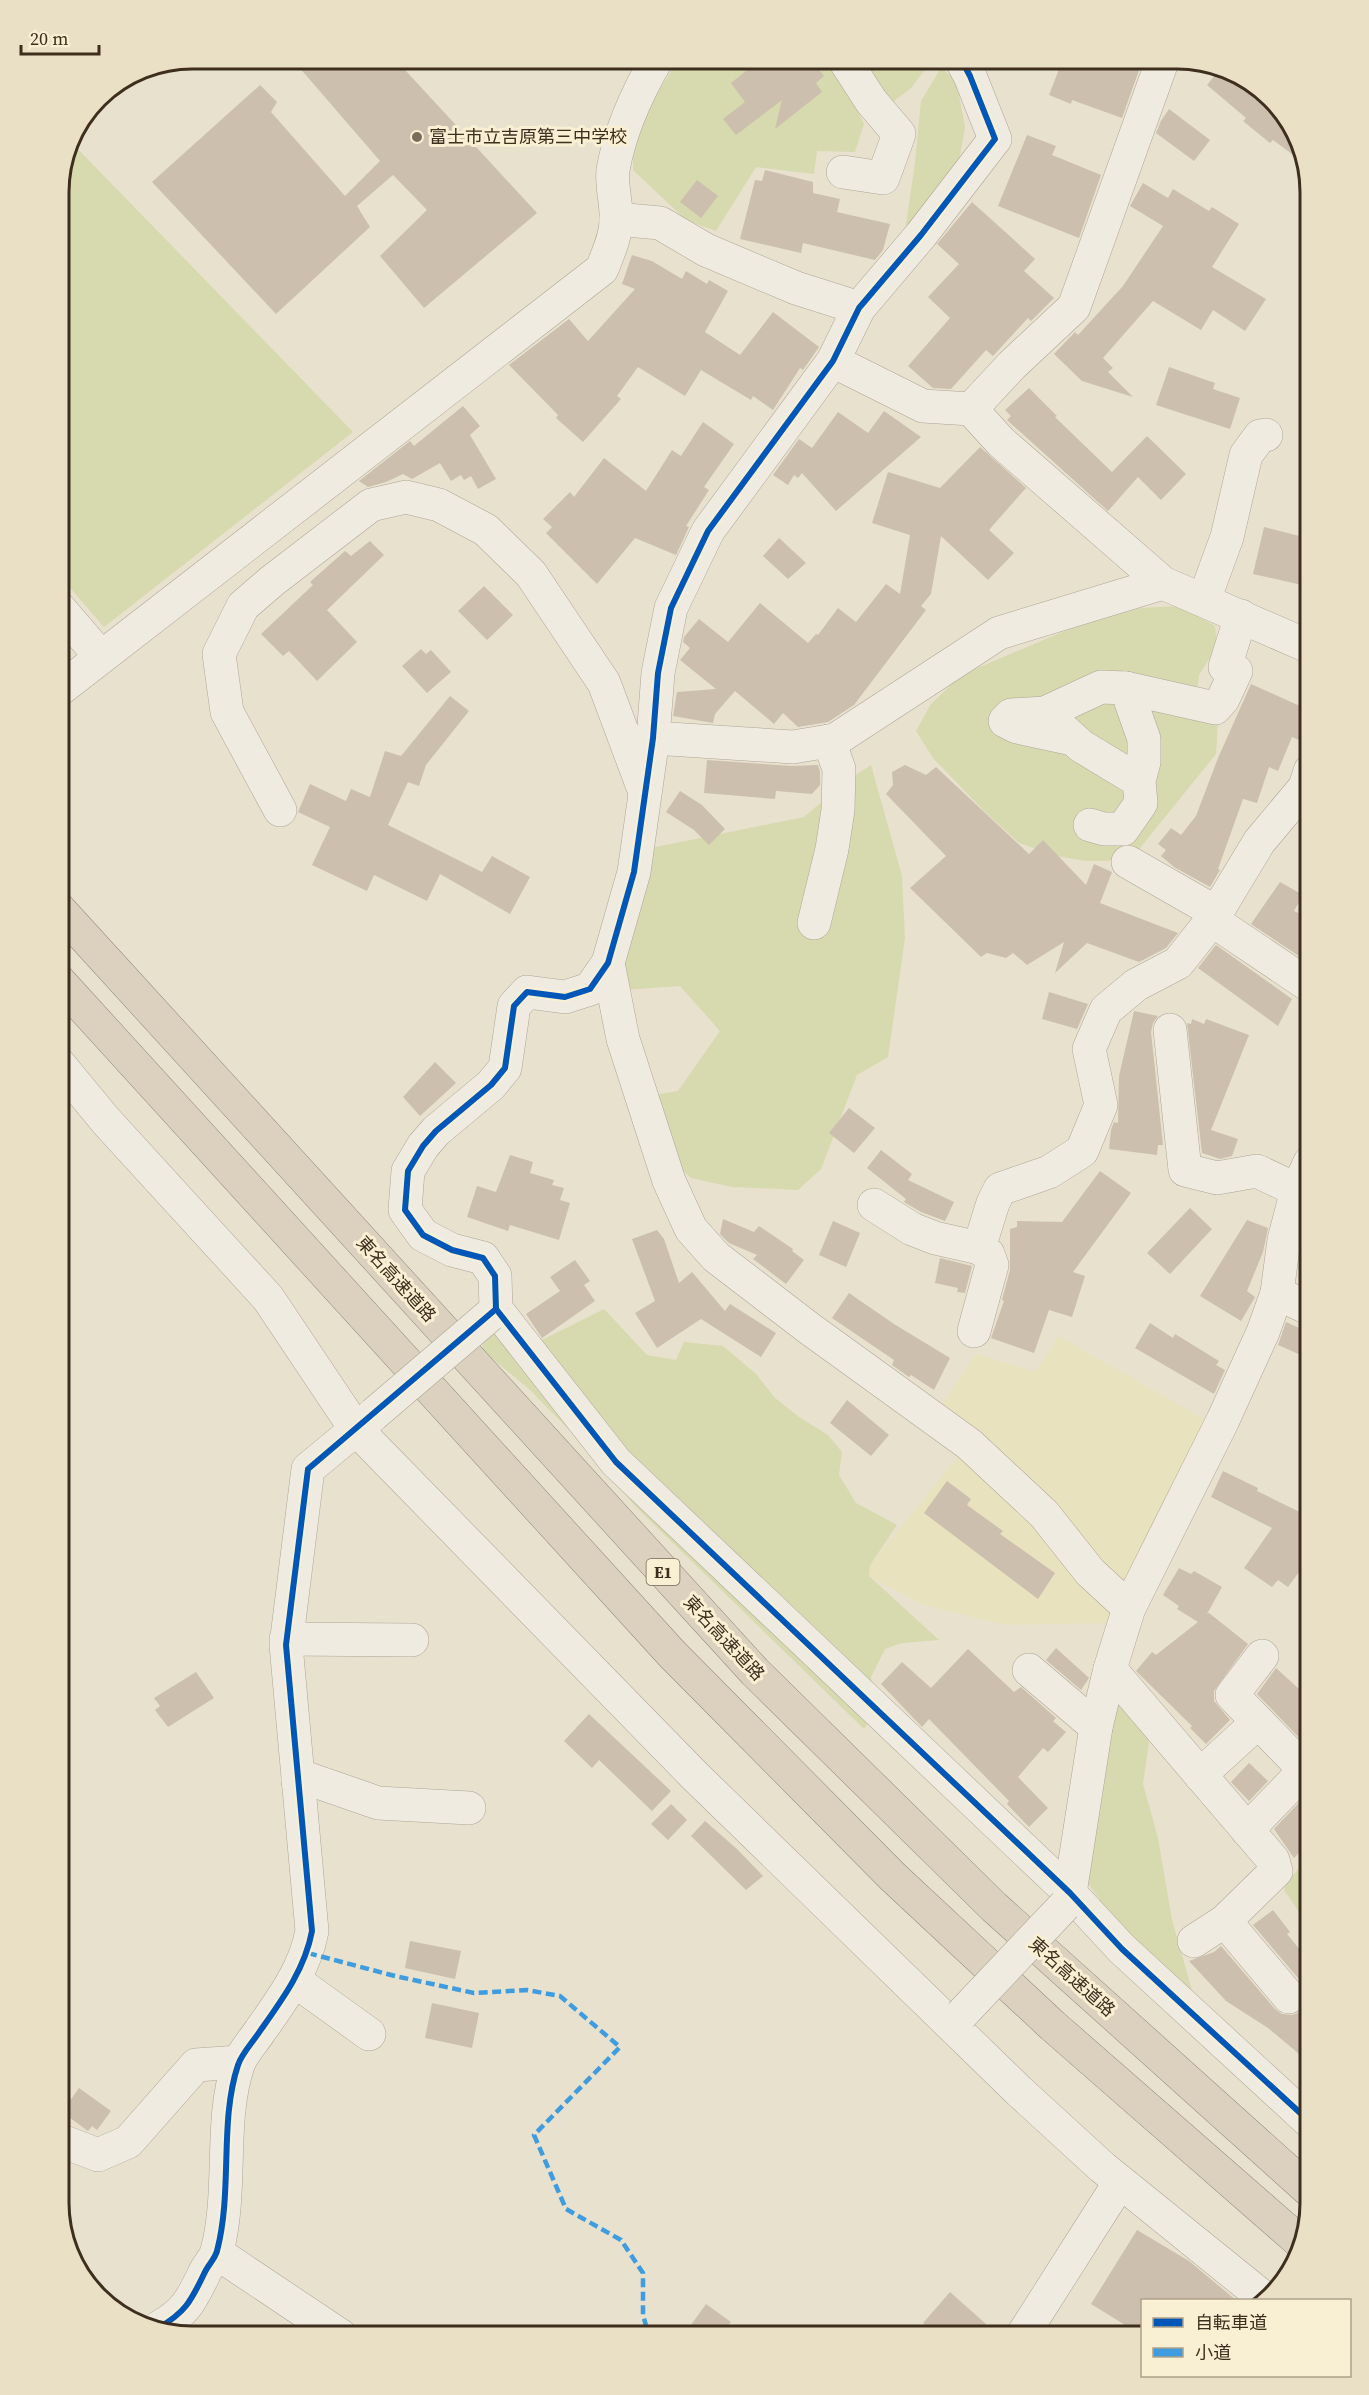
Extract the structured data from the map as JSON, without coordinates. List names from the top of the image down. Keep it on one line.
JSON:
{"streets":{"highway":["東名高速道路","E1"]},"places":["富士市立吉原第三中学校"],"legend":["自転車道","小道"],"scale_bar":"20 m"}
